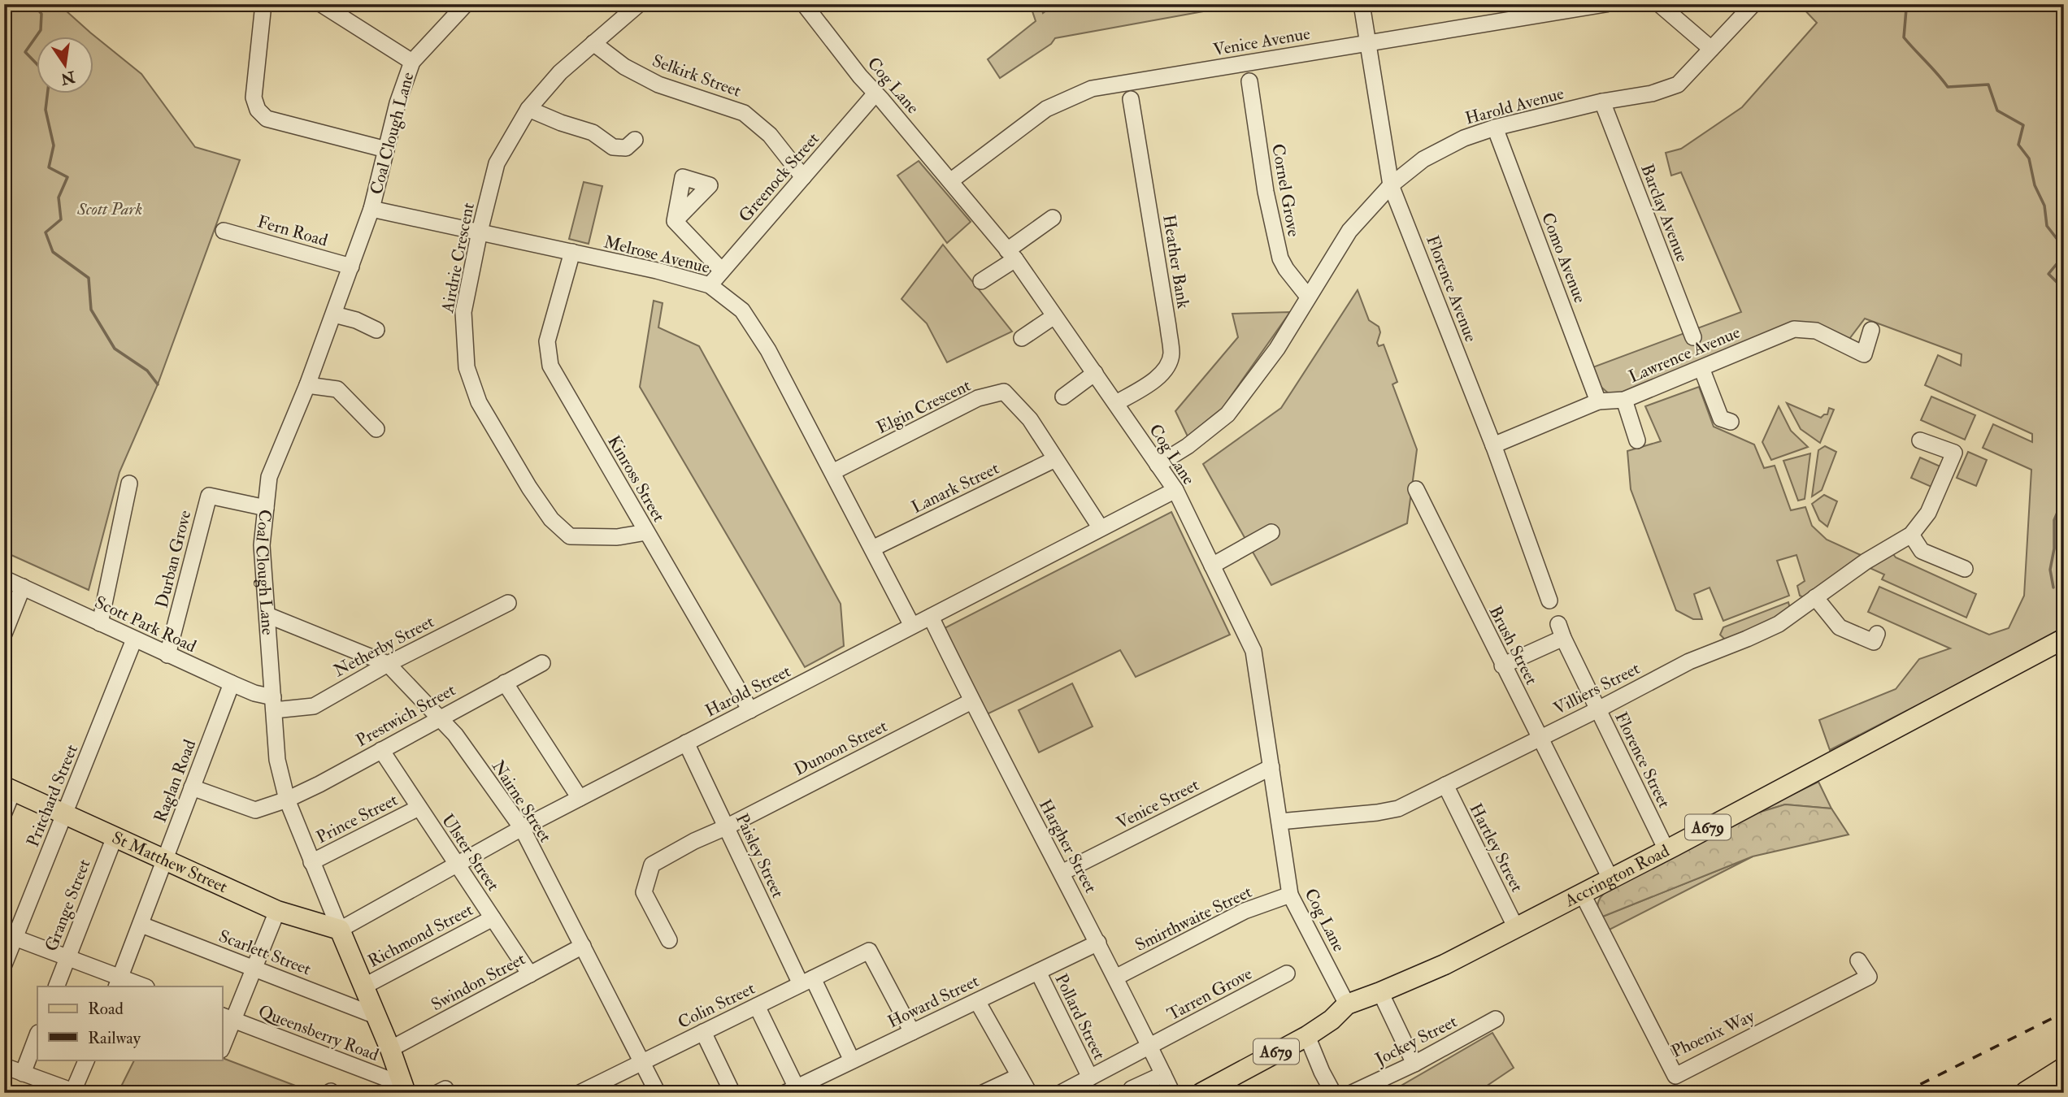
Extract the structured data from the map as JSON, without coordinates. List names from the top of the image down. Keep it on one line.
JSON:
{"streets":{"main road":["Coal Clough Lane","A679","St Matthew Street","Accrington Road"],"street":["Venice Avenue","Selkirk Street","Cog Lane","Harold Avenue","Greenock Street","Cornel Grove","Barclay Avenue","Fern Road","Melrose Avenue","Airdrie Crescent","Como Avenue","Heather Bank","Florence Avenue","Lawrence Avenue","Elgin Crescent","Kinross Street","Lanark Street","Durban Grove","Scott Park Road","Brush Street","Netherby Street","Villiers Street","Harold Street","Prestwich Street","Dunoon Street","Florence Street","Raglan Road","Pritchard Street","Nairne Street","Venice Street","Prince Street","Hargher Street","Hartley Street","Ulster Street","Paisley Street","Grange Street","Smirthwaite Street","Richmond Street","Scarlett Street","Swindon Street","Tarren Grove","Howard Street","Colin Street","Pollard Street","Queensberry Road","Phoenix Way","Jockey Street"]},"crossings":[["Venice Avenue","Cog Lane"],["Venice Avenue","Florence Avenue"],["Selkirk Street","Greenock Street"],["Selkirk Street","Airdrie Crescent"],["Cog Lane","Harold Avenue"],["Cog Lane","Greenock Street"],["Cog Lane","Heather Bank"],["Cog Lane","Villiers Street"],["Cog Lane","Harold Street"],["Cog Lane","Venice Street"],["Cog Lane","Accrington Road"],["Cog Lane","Smirthwaite Street"],["Harold Avenue","Cornel Grove"],["Harold Avenue","Barclay Avenue"],["Harold Avenue","Como Avenue"],["Harold Avenue","Florence Avenue"],["Coal Clough Lane","Fern Road"],["Coal Clough Lane","Melrose Avenue"],["Coal Clough Lane","Durban Grove"],["Coal Clough Lane","Scott Park Road"],["Coal Clough Lane","Netherby Street"],["Coal Clough Lane","Harold Street"],["Coal Clough Lane","Prestwich Street"],["Coal Clough Lane","Nairne Street"],["Coal Clough Lane","Prince Street"],["Coal Clough Lane","St Matthew Street"],["Coal Clough Lane","Richmond Street"],["Coal Clough Lane","Scarlett Street"],["Coal Clough Lane","Swindon Street"],["Coal Clough Lane","Queensberry Road"],["Greenock Street","Melrose Avenue"],["Melrose Avenue","Airdrie Crescent"],["Melrose Avenue","Elgin Crescent"],["Melrose Avenue","Kinross Street"],["Melrose Avenue","Lanark Street"],["Melrose Avenue","Harold Street"],["Airdrie Crescent","Kinross Street"],["Como Avenue","Lawrence Avenue"],["Florence Avenue","Lawrence Avenue"],["Elgin Crescent","Lanark Street"],["Elgin Crescent","Harold Street"],["Kinross Street","Harold Street"],["Durban Grove","Scott Park Road"],["Scott Park Road","Netherby Street"],["Scott Park Road","Raglan Road"],["Scott Park Road","Pritchard Street"],["Brush Street","Villiers Street"],["Brush Street","Florence Street"],["Brush Street","Accrington Road"],["Netherby Street","Nairne Street"],["Villiers Street","Florence Street"],["Villiers Street","Hartley Street"],["Harold Street","Nairne Street"],["Harold Street","Hargher Street"],["Harold Street","Ulster Street"],["Harold Street","Paisley Street"],["Harold Street","St Matthew Street"],["Prestwich Street","Raglan Road"],["Prestwich Street","Nairne Street"],["Prestwich Street","Ulster Street"],["Dunoon Street","Hargher Street"],["Dunoon Street","Paisley Street"],["Florence Street","Accrington Road"],["Raglan Road","St Matthew Street"],["Raglan Road","Scarlett Street"],["Pritchard Street","St Matthew Street"],["Nairne Street","Swindon Street"],["Nairne Street","Colin Street"],["Venice Street","Hargher Street"],["Prince Street","Ulster Street"],["Hargher Street","Smirthwaite Street"],["Hargher Street","Tarren Grove"],["Hargher Street","Howard Street"],["Hartley Street","Accrington Road"],["Ulster Street","Richmond Street"],["Ulster Street","Swindon Street"],["Paisley Street","Howard Street"],["Paisley Street","Colin Street"],["St Matthew Street","Grange Street"],["Accrington Road","Phoenix Way"],["Tarren Grove","Pollard Street"],["Howard Street","Colin Street"],["Howard Street","Pollard Street"]],"parks":["Scott Park"],"legend":["Road","Railway"],"north":"bottom"}
